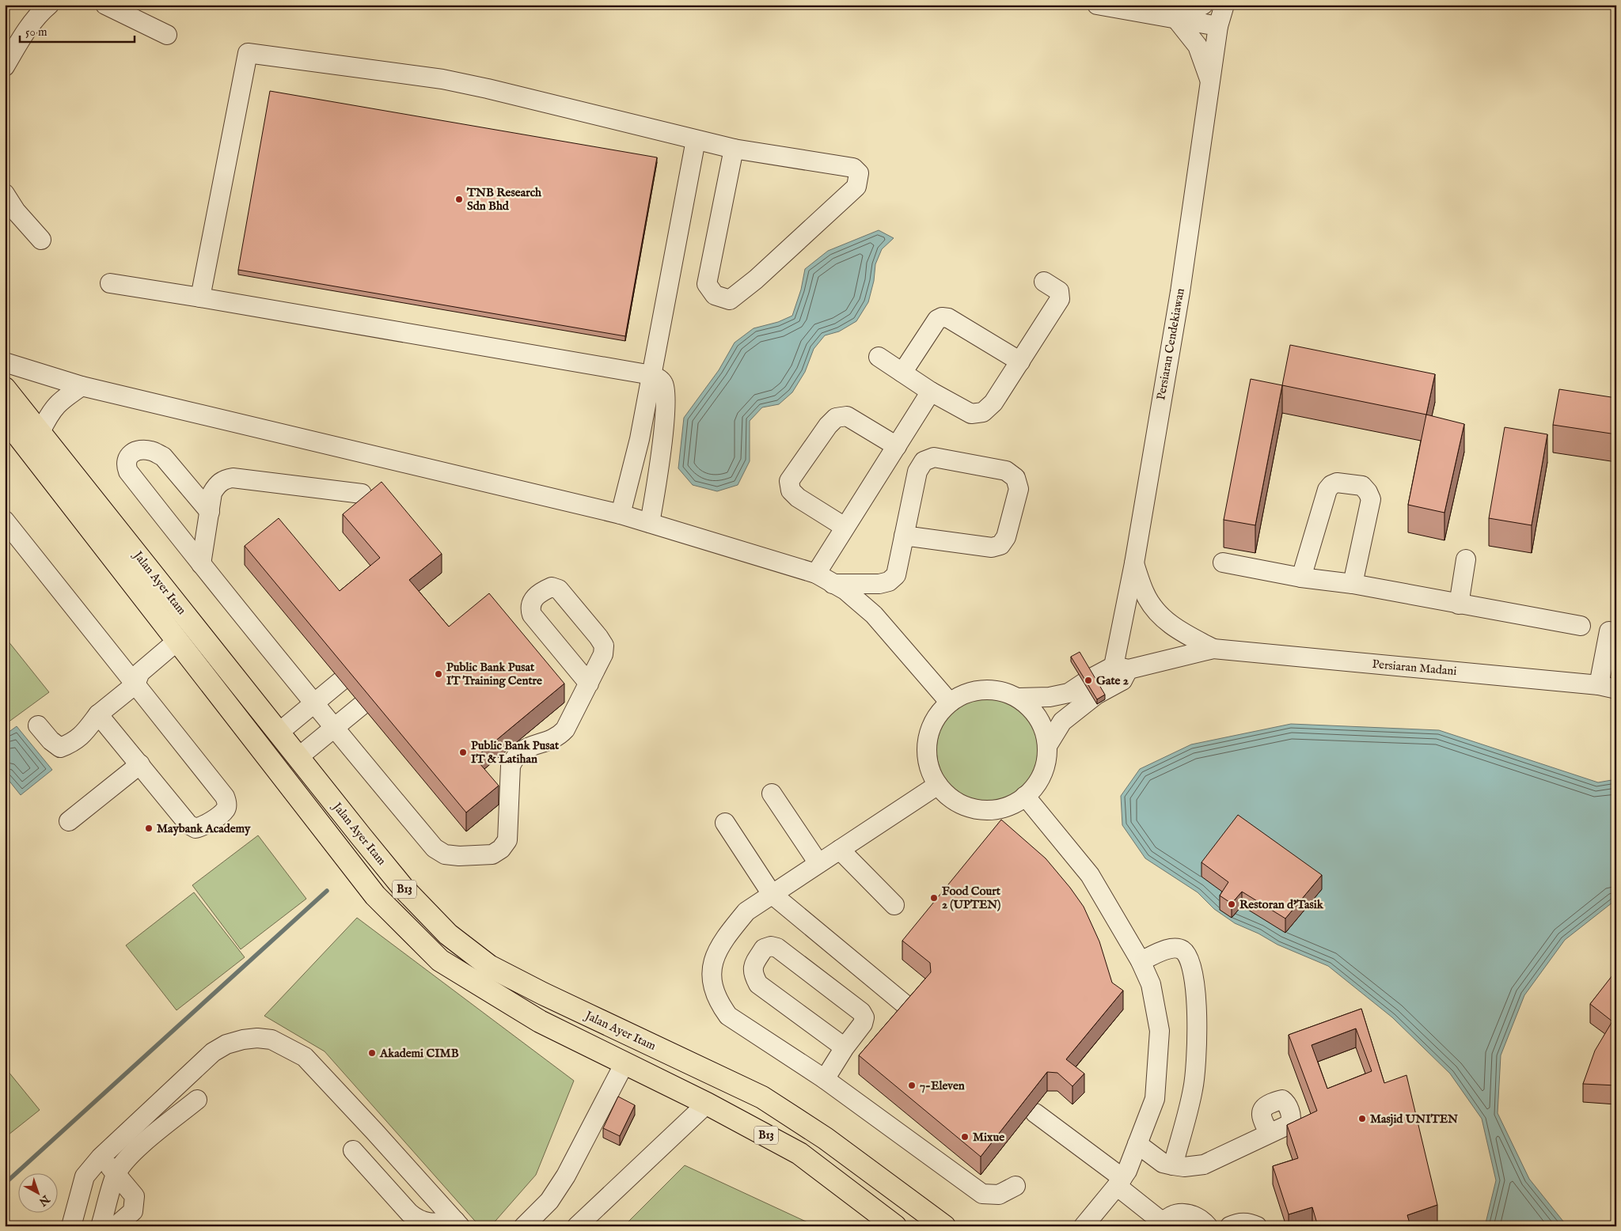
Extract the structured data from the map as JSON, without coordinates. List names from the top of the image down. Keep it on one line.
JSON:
{"streets":{"main road":["Jalan Ayer Itam","B13"],"street":["Persiaran Cendekiawan","Persiaran Madani"]},"places":["TNB Research Sdn Bhd","Public Bank Pusat IT Training Centre","Gate 2","Public Bank Pusat IT & Latihan","Maybank Academy","Food Court 2 (UPTEN)","Restoran d'Tasik","Akademi CIMB","7-Eleven","Masjid UNITEN","Mixue"],"scale_bar":"50 m","north":"bottom right"}
